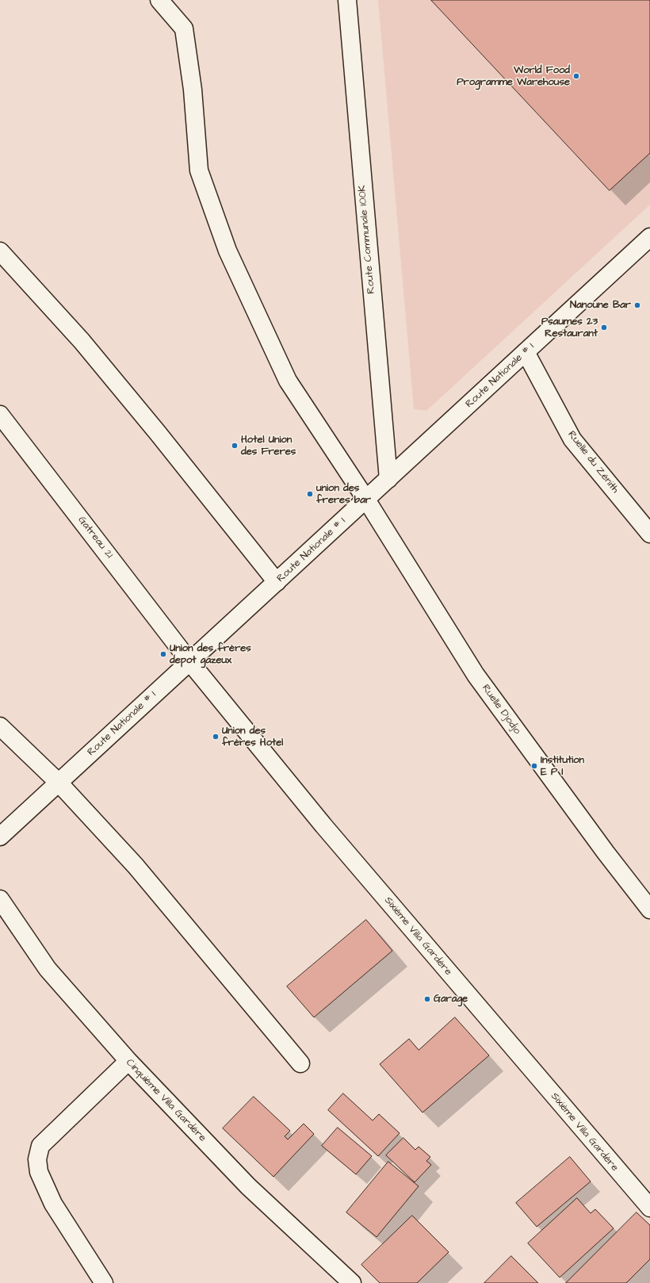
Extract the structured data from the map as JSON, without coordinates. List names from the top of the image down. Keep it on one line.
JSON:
{"streets":{"street":["Route Communale 100K","Route Nationale # 1","Ruelle du Zénith","Gatreau 21","Ruelle Djodjo","Sixième Villa Gardère","Cinquième Villa Gardère"]},"crossings":[["Route Communale 100K","Route Nationale # 1"],["Route Nationale # 1","Ruelle du Zénith"],["Route Nationale # 1","Gatreau 21"],["Route Nationale # 1","Ruelle Djodjo"],["Route Nationale # 1","Sixième Villa Gardère"],["Gatreau 21","Sixième Villa Gardère"]],"places":["World Food Programme Warehouse","Nanoune Bar","Psaumes 23 Restaurant","Hotel Union des Freres","union des freres bar","Union des frères depot gazeux","Union des frères Hotel","Institution E P I","Garage"]}
